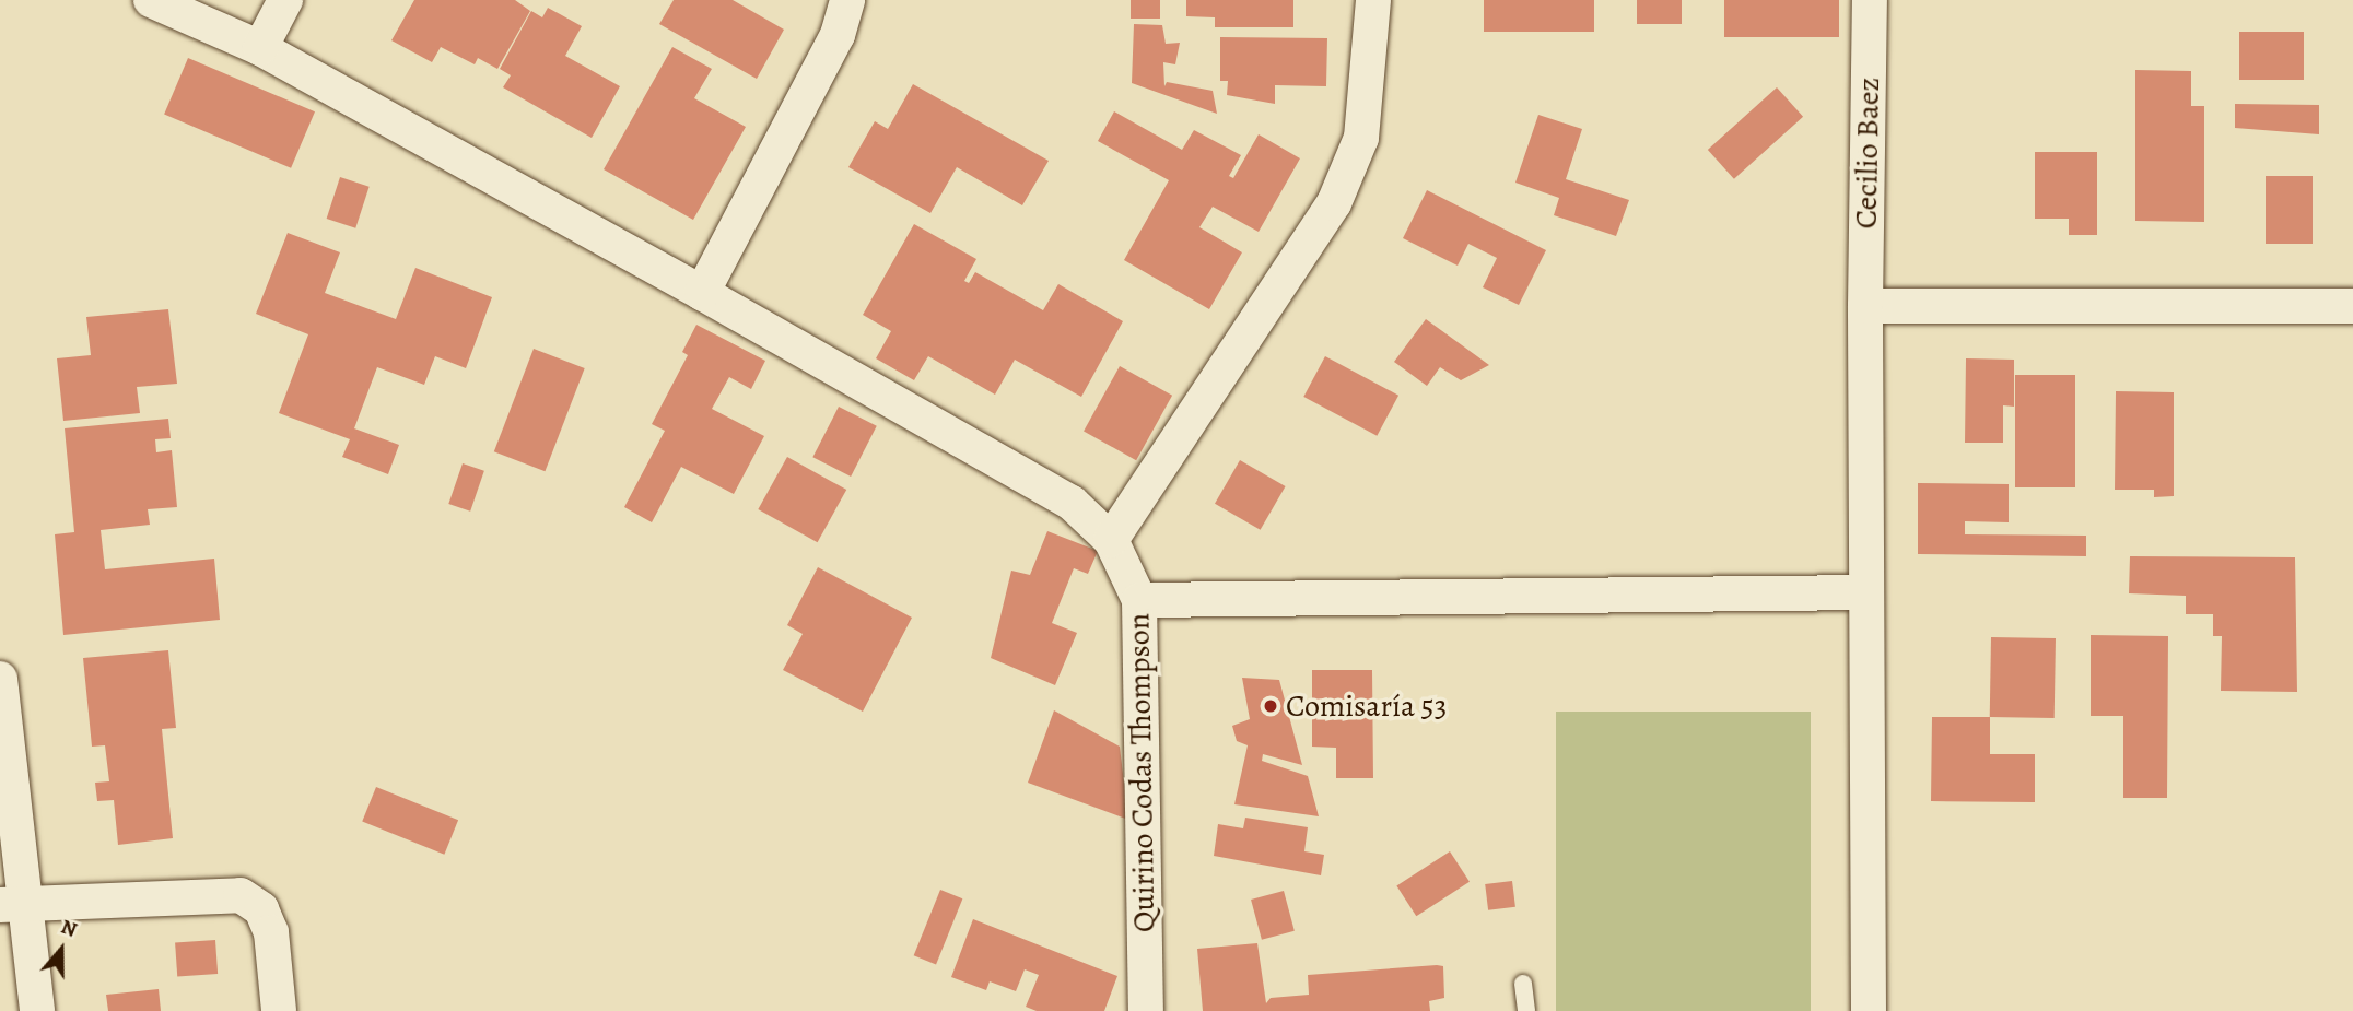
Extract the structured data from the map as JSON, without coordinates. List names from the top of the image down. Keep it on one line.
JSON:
{"streets":{"street":["Cecilio Baez","Quirino Codas Thompson"]},"places":["Comisaría 53"],"north":"top"}
